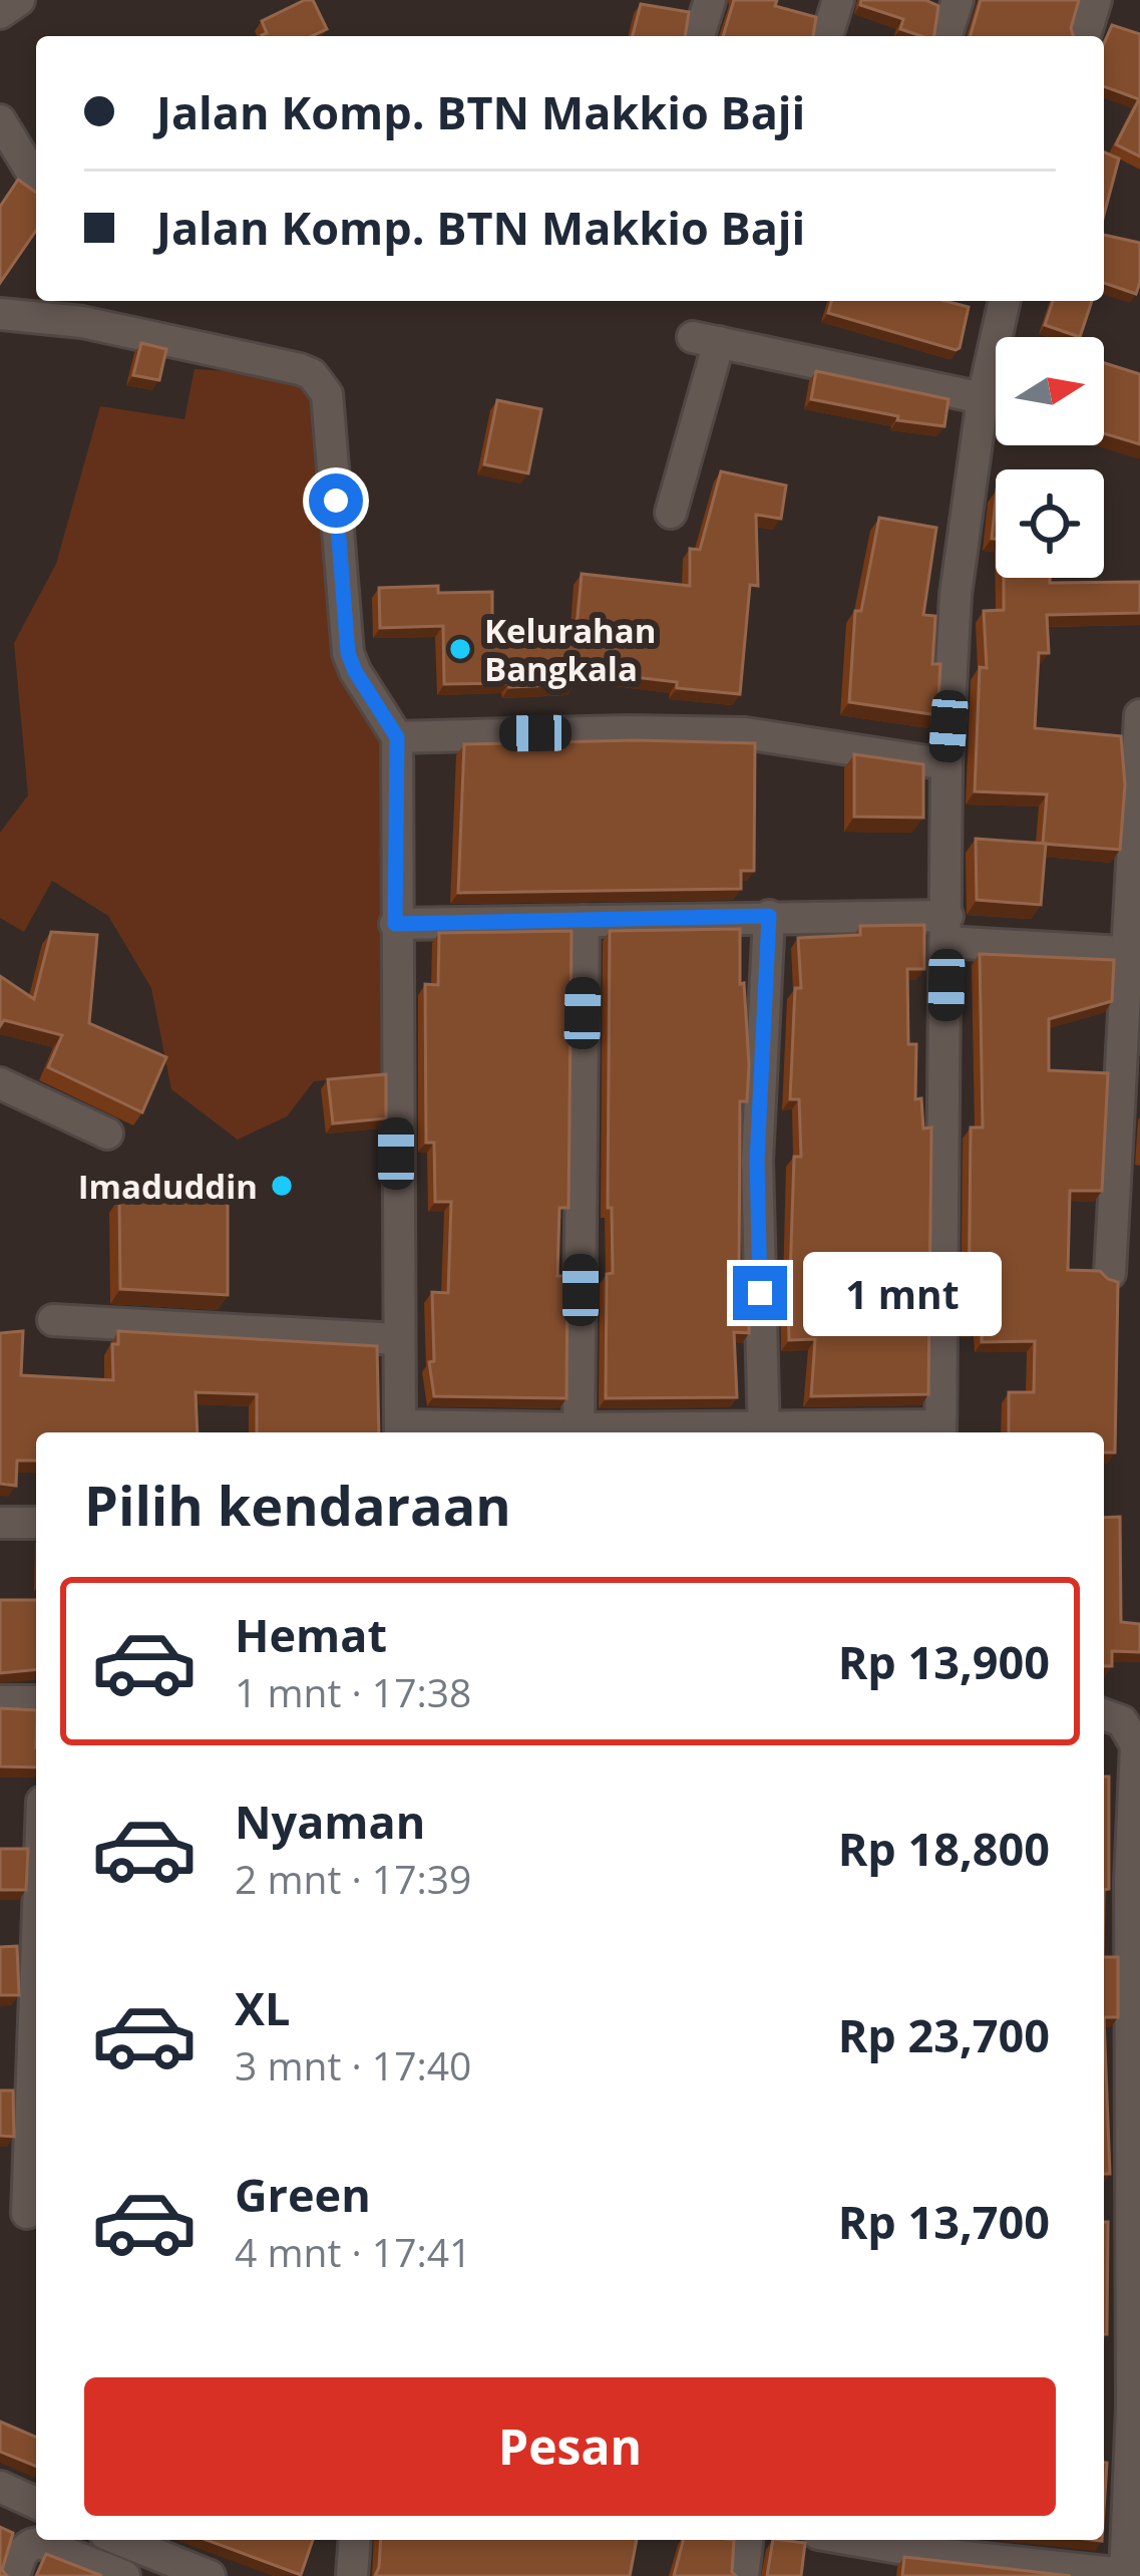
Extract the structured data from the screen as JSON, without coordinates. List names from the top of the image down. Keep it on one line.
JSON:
{"places":["Kelurahan Bangkala","Imaduddin"],"north":"right","page":{"banner":["Jalan Komp. BTN Makkio Baji","Jalan Komp. BTN Makkio Baji"],"bubble":"1 mnt","heading":"Pilih kendaraan","list":[{"name":"Hemat","note":"1 mnt · 17:38","value":"Rp 13,900"},{"name":"Nyaman","note":"2 mnt · 17:39","value":"Rp 18,800"},{"name":"XL","note":"3 mnt · 17:40","value":"Rp 23,700"},{"name":"Green","note":"4 mnt · 17:41","value":"Rp 13,700"}],"buttons":"Pesan"}}
